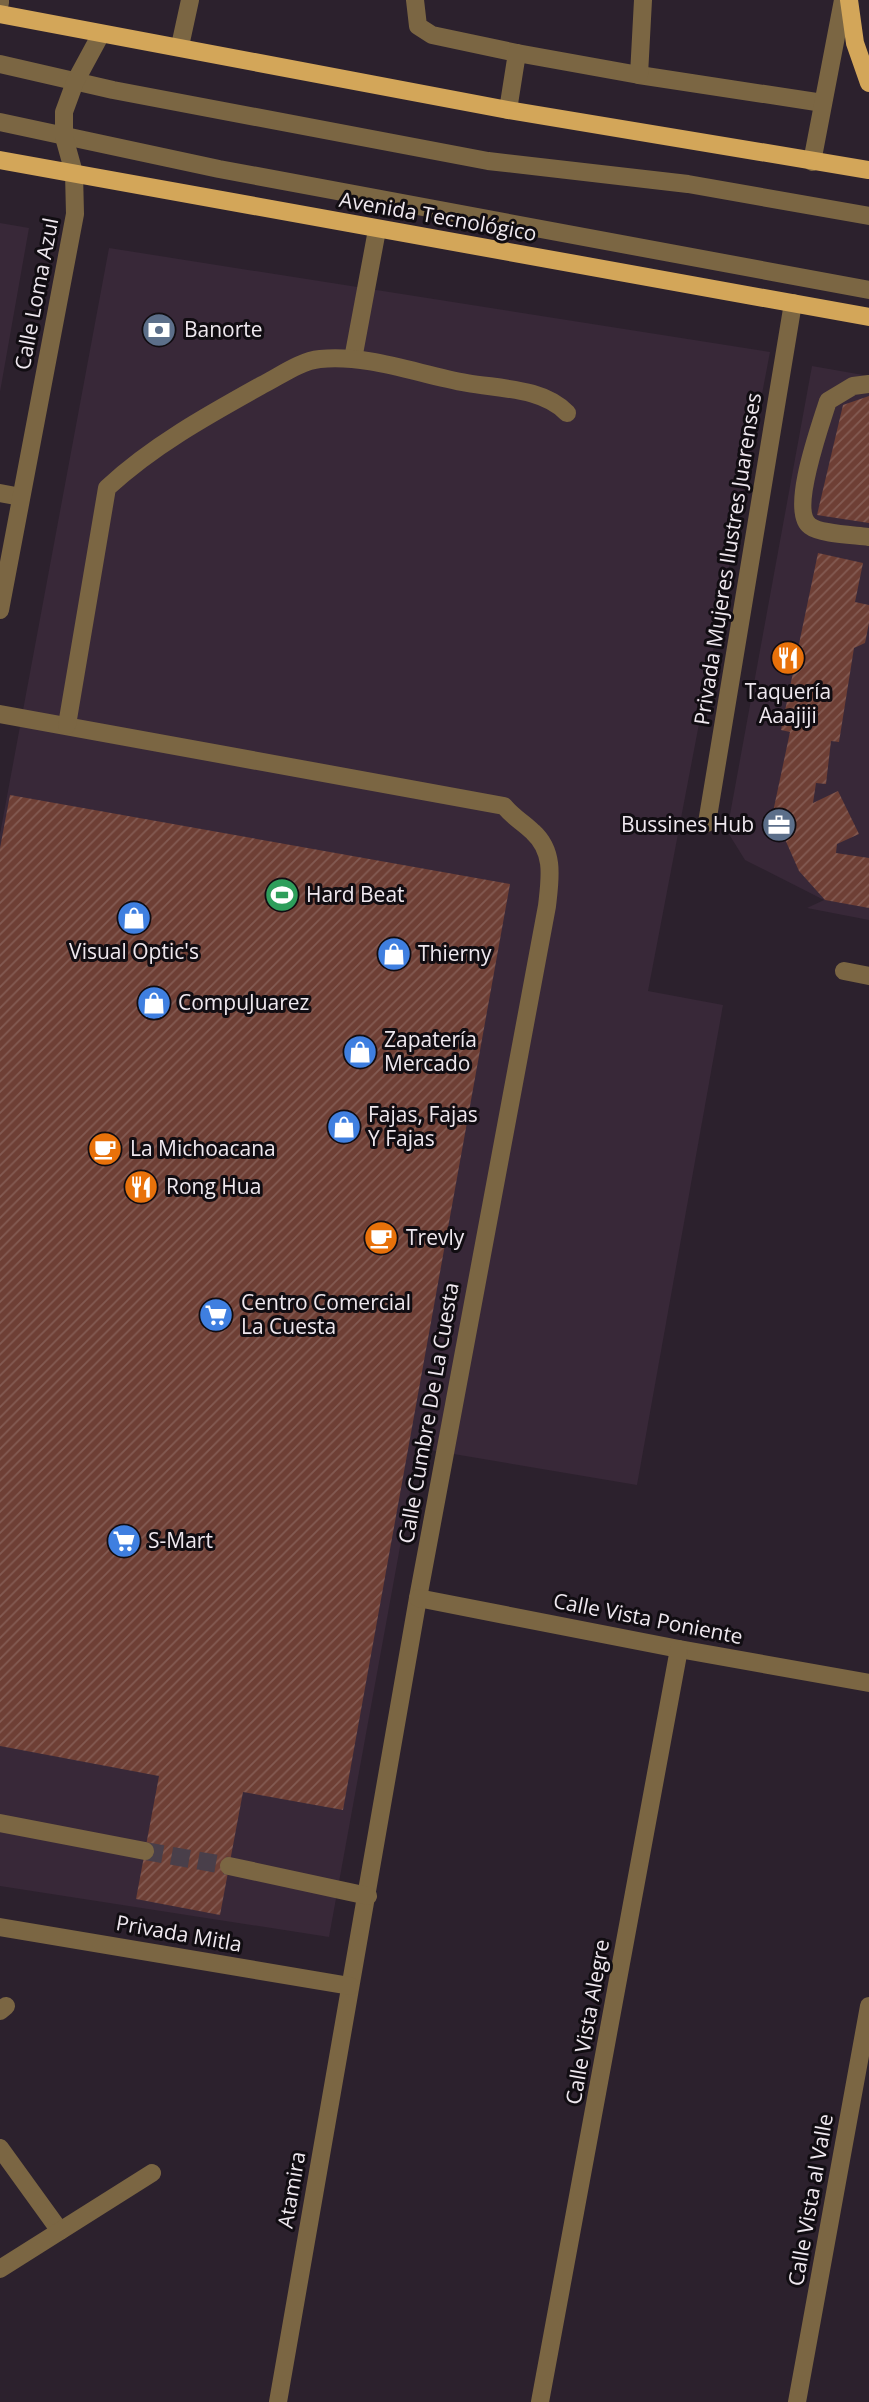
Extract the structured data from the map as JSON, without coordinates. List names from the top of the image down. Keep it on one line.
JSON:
{"streets":{"main road":["Avenida Tecnológico"],"street":["Calle Loma Azul","Privada Mujeres Ilustres Juarenses","Calle Cumbre De La Cuesta","Calle Vista Poniente","Privada Mitla","Calle Vista Alegre","Atamira","Calle Vista al Valle"]},"crossings":[["Avenida Tecnológico","Calle Loma Azul"],["Avenida Tecnológico","Privada Mujeres Ilustres Juarenses"],["Calle Cumbre De La Cuesta","Calle Vista Poniente"],["Calle Cumbre De La Cuesta","Privada Mitla"],["Calle Cumbre De La Cuesta","Atamira"],["Calle Vista Poniente","Calle Vista Alegre"],["Privada Mitla","Atamira"]],"places":{"bank":["Banorte"],"restaurant":["Taquería Aaajiji","Rong Hua"],"office":["Bussines Hub"],"sports":["Hard Beat"],"shop":["Visual Optic's","Thierny","CompuJuarez","Zapatería Mercado","Fajas, Fajas Y Fajas"],"cafe":["La Michoacana","Trevly"],"supermarket":["Centro Comercial La Cuesta","S-Mart"]}}
